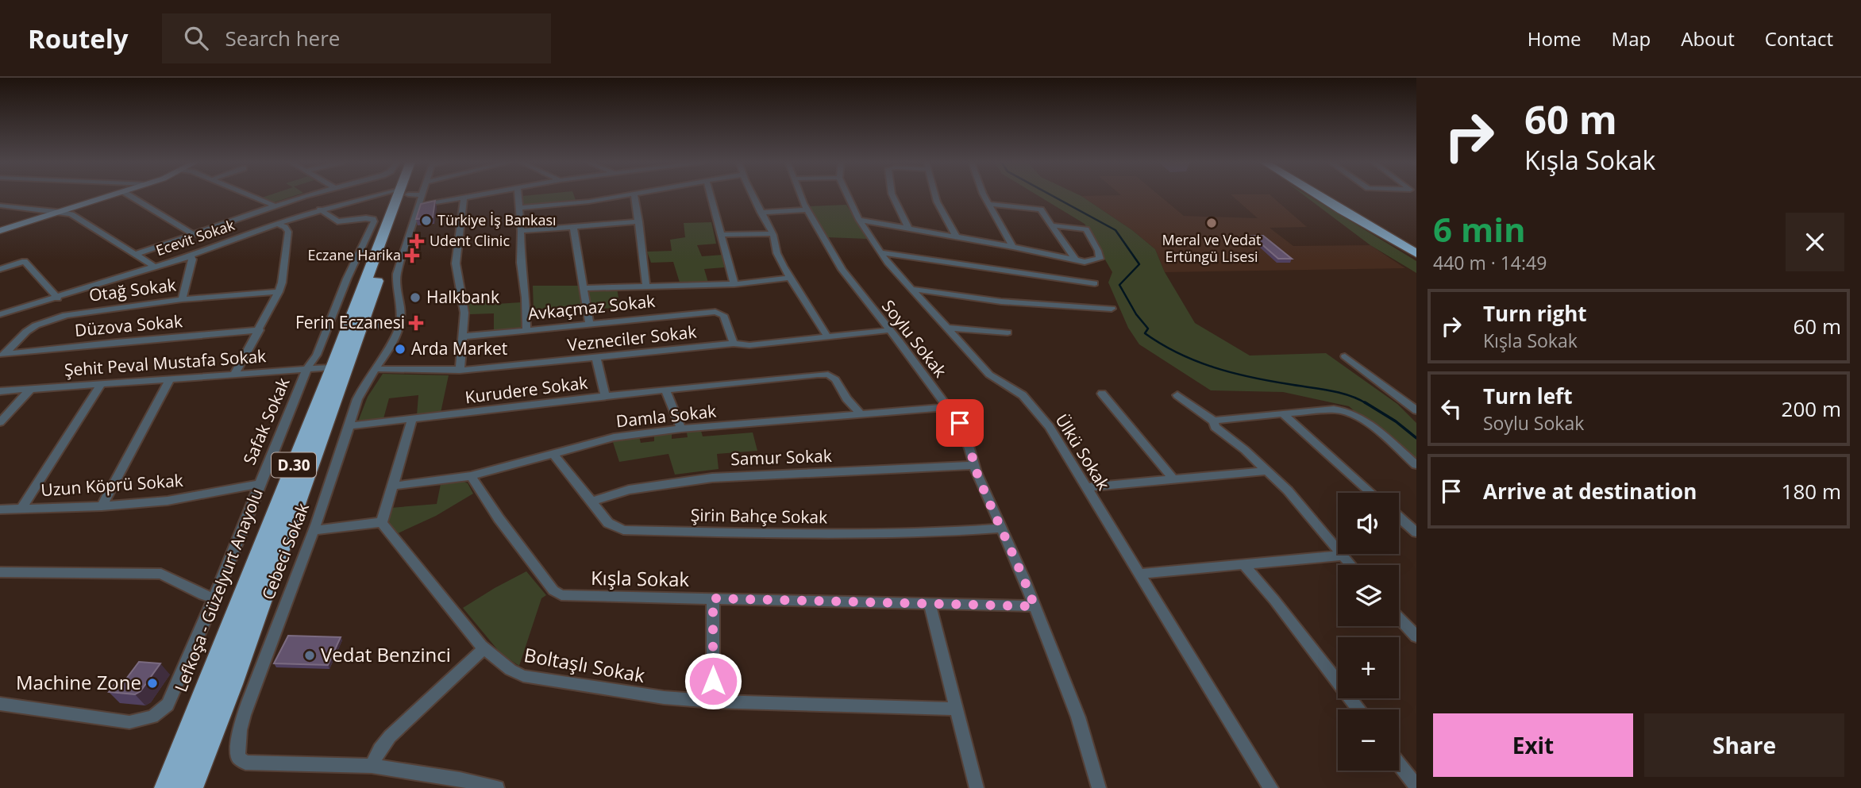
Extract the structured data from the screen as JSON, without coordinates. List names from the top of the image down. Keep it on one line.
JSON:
{"streets":{"highway":["D.30","Lefkoşa - Güzelyurt Anayolu"],"street":["Ecevit Sokak","Otağ Sokak","Avkaçmaz Sokak","Düzova Sokak","Vezneciler Sokak","Soylu Sokak","Şehit Peval Mustafa Sokak","Kurudere Sokak","Damla Sokak","Safak Sokak","Ülkü Sokak","Samur Sokak","Uzun Köprü Sokak","Şirin Bahçe Sokak","Cebeci Sokak","Kışla Sokak","Boltaşlı Sokak"]},"crossings":[["Ecevit Sokak","Safak Sokak"],["Otağ Sokak","Düzova Sokak"],["Avkaçmaz Sokak","Vezneciler Sokak"],["Vezneciler Sokak","Soylu Sokak"],["Vezneciler Sokak","Cebeci Sokak"],["Soylu Sokak","Damla Sokak"],["Soylu Sokak","Samur Sokak"],["Soylu Sokak","Şirin Bahçe Sokak"],["Soylu Sokak","Kışla Sokak"],["Şehit Peval Mustafa Sokak","Safak Sokak"],["Şehit Peval Mustafa Sokak","Lefkoşa - Güzelyurt Anayolu"],["Kurudere Sokak","Damla Sokak"],["Kurudere Sokak","Cebeci Sokak"],["Damla Sokak","Şirin Bahçe Sokak"],["Damla Sokak","Kışla Sokak"],["Safak Sokak","Uzun Köprü Sokak"],["Samur Sokak","Şirin Bahçe Sokak"]],"places":{"other":["Türkiye İş Bankası","Meral ve Vedat Ertüngü Lisesi","Halkbank","Arda Market","Vedat Benzinci","Machine Zone"],"health":["Udent Clinic","Eczane Harika","Ferin Eczanesi"]},"page":{"header":"Routely","search":"Search here","nav":["Home","Map","About","Contact"],"turn":["60 m","Kışla Sokak"],"heading":["6 min","440 m · 14:49"],"list":[{"name":"Turn right","note":"Kışla Sokak","value":"60 m"},{"name":"Turn left","note":"Soylu Sokak","value":"200 m"},{"name":"Arrive at destination","value":"180 m"}],"map_buttons":["+","−"],"buttons":["Exit","Share"]}}
